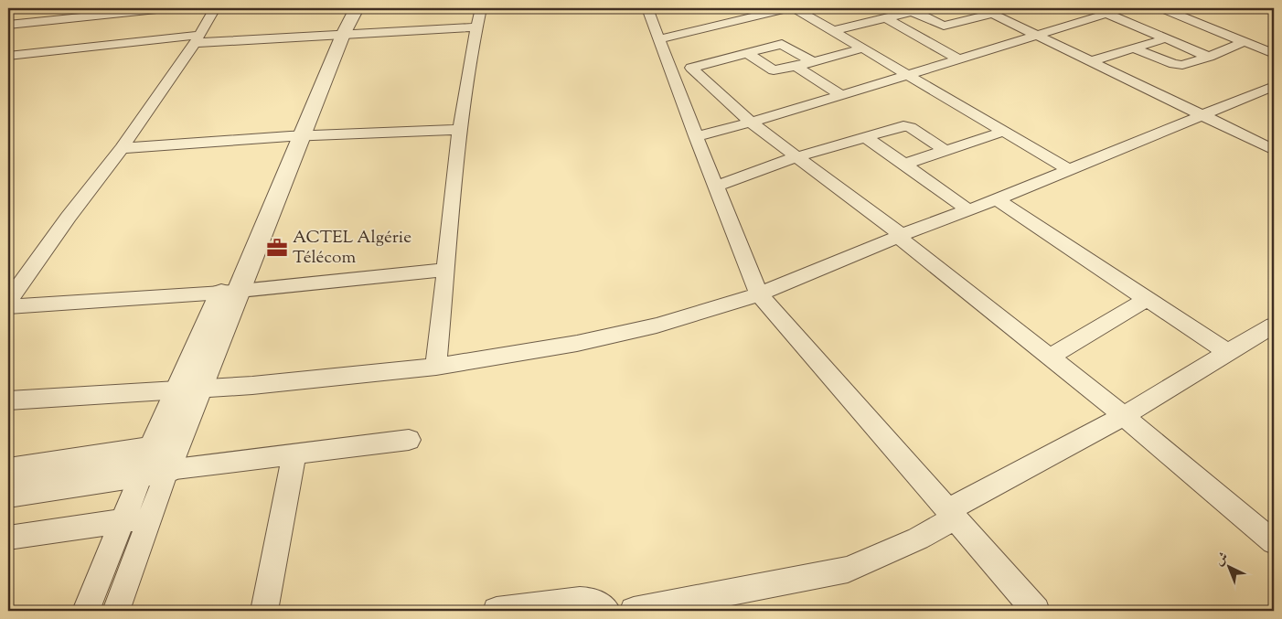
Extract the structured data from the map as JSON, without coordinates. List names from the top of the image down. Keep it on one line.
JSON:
{"places":{"office":["ACTEL Algérie Télécom"]},"north":"top left"}
